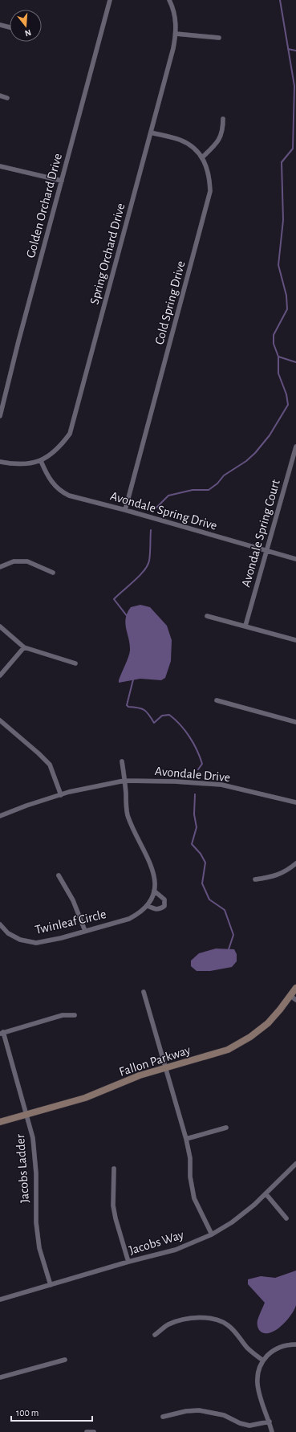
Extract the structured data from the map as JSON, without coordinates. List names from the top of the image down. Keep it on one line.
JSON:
{"streets":{"street":["Golden Orchard Drive","Spring Orchard Drive","Cold Spring Drive","Avondale Spring Drive","Avondale Spring Court","Avondale Drive","Twinleaf Circle","Fallon Parkway","Jacobs Ladder","Jacobs Way"]},"crossings":[["Spring Orchard Drive","Cold Spring Drive"],["Spring Orchard Drive","Avondale Spring Drive"],["Cold Spring Drive","Avondale Spring Drive"],["Avondale Spring Drive","Avondale Spring Court"],["Avondale Drive","Twinleaf Circle"],["Fallon Parkway","Jacobs Ladder"],["Jacobs Ladder","Jacobs Way"]],"scale_bar":"100 m","north":"bottom"}
